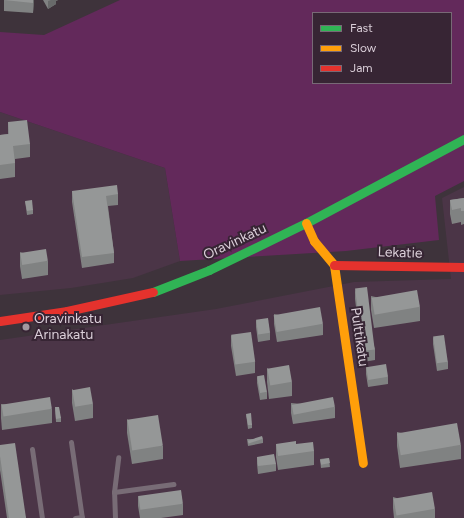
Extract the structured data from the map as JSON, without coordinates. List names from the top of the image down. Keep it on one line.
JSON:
{"streets":{"street":["Oravinkatu","Lekatie","Pulttikatu"]},"crossings":[["Lekatie","Pulttikatu"]],"places":["Oravinkatu Arinakatu"],"legend":["Fast","Slow","Jam"]}
